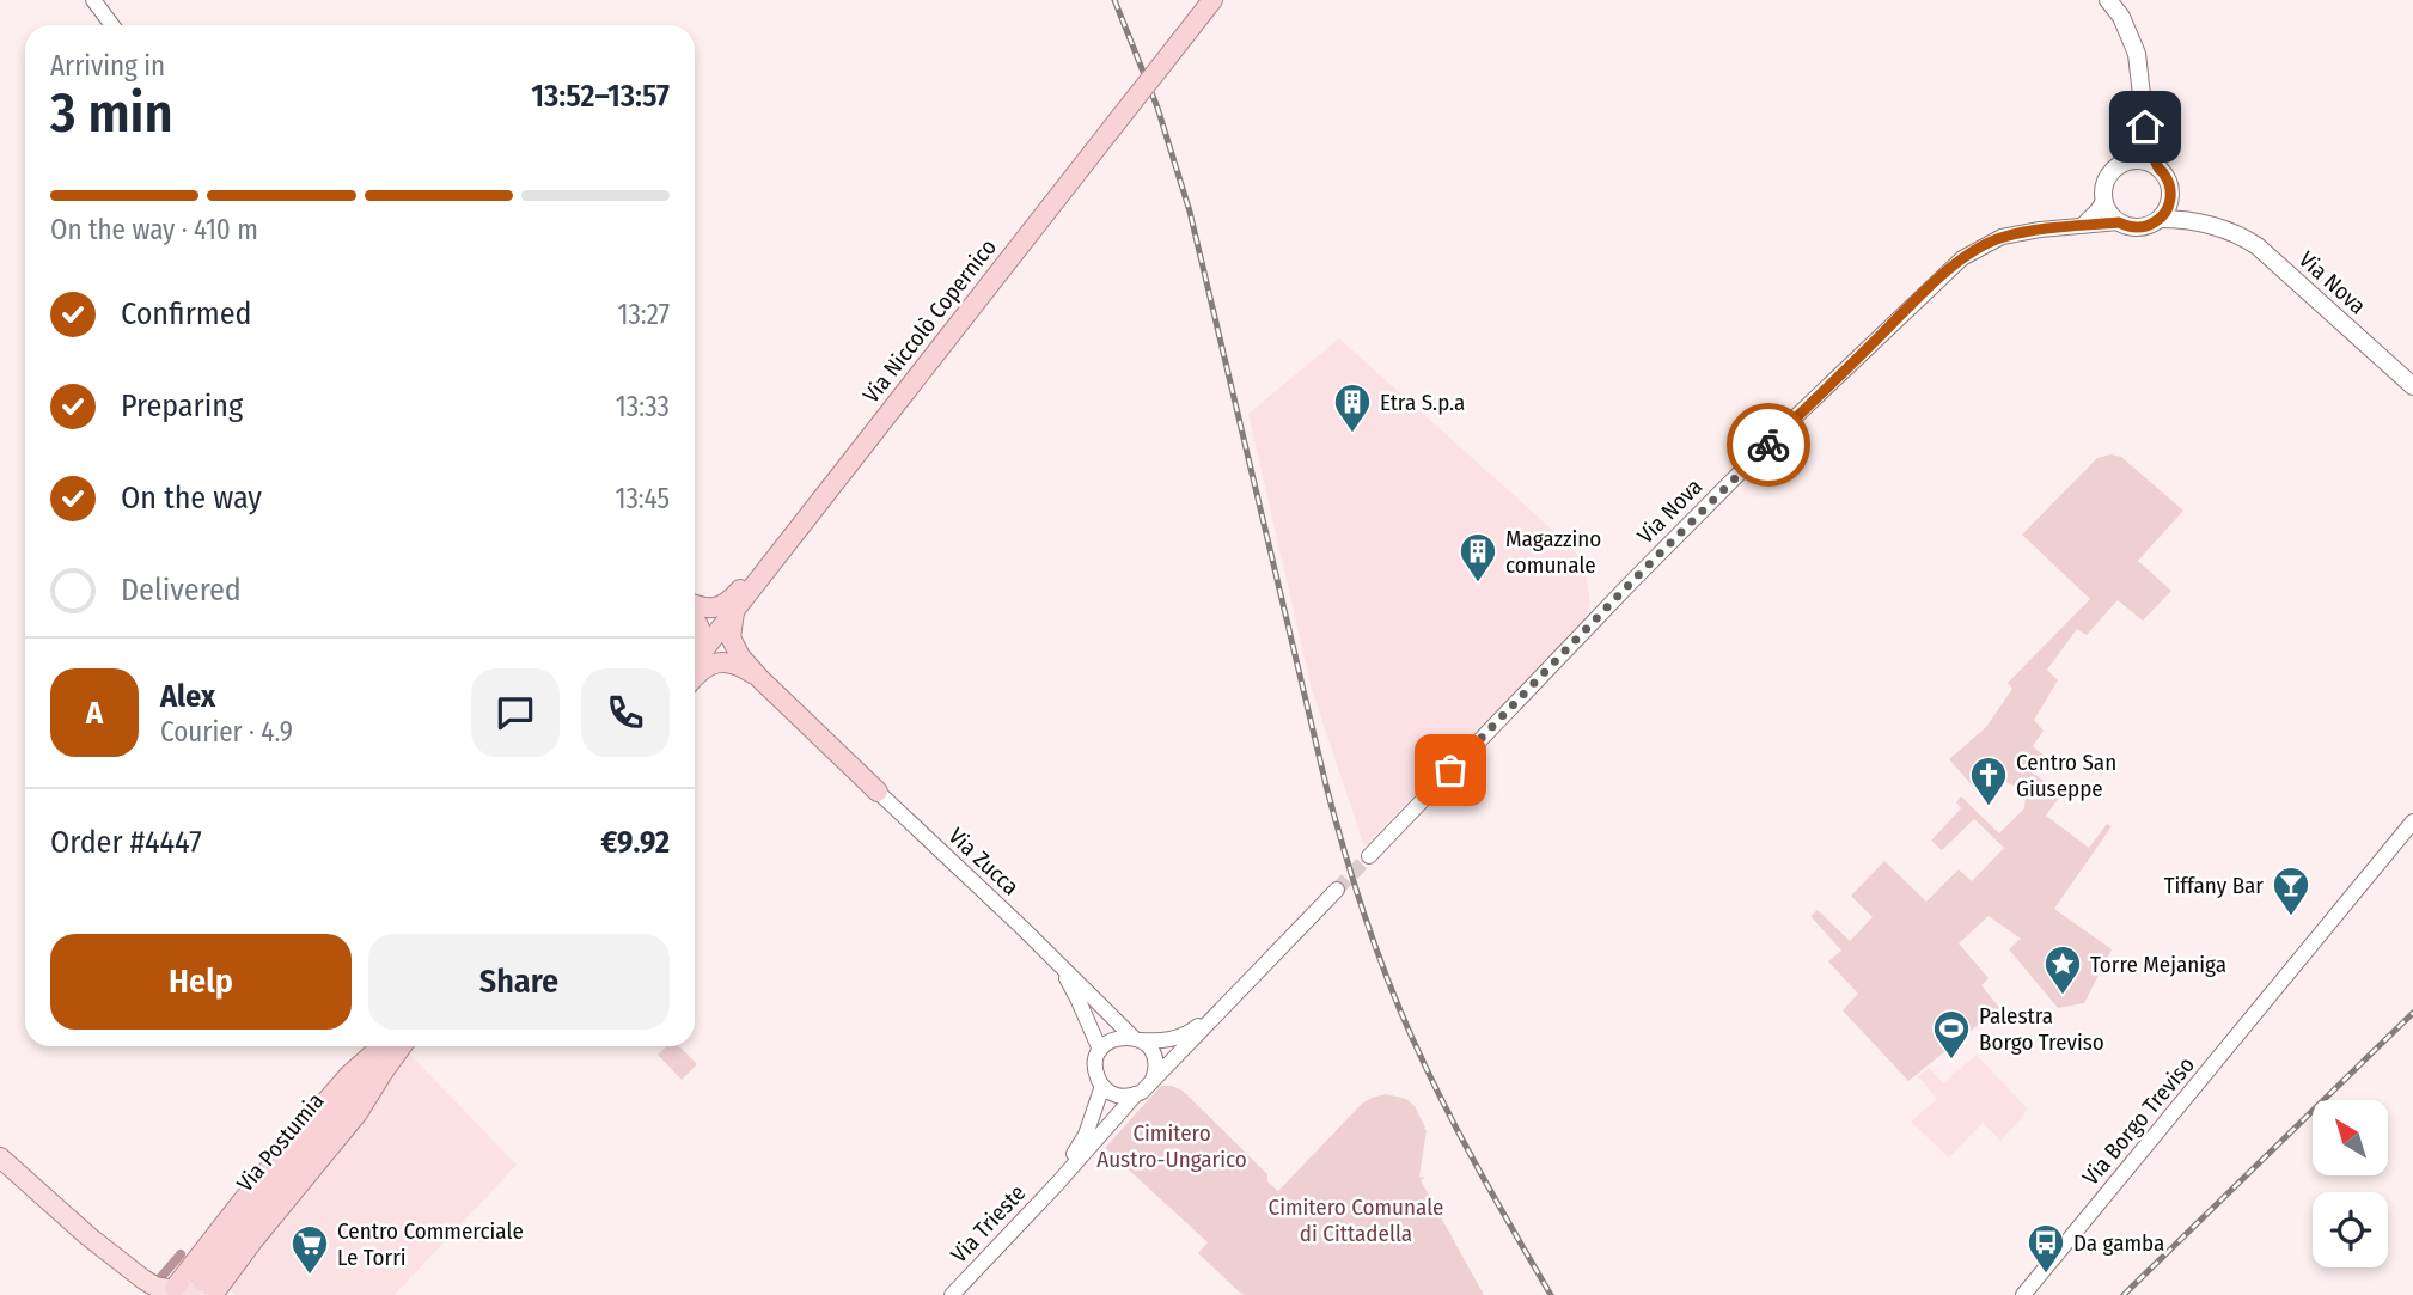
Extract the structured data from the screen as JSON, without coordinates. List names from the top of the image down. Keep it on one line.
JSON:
{"streets":{"highway":["Via Niccolò Copernico","Via Postumia"],"main road":["Via Nova"],"street":["Via Zucca","Via Borgo Treviso","Via Trieste"]},"crossings":[["Via Zucca","Via Trieste"]],"parks":["Cimitero Austro-Ungarico","Cimitero Comunale di Cittadella"],"places":{"building":["Etra S.p.a","Magazzino comunale"],"church":["Centro San Giuseppe"],"bar":["Tiffany Bar"],"place":["Torre Mejaniga"],"sports":["Palestra Borgo Treviso"],"bus stop":["Da gamba"],"supermarket":["Centro Commerciale Le Torri"]},"north":"top left","page":{"heading":["3 min","Arriving in","13:52–13:57"],"panel":["Alex","Courier · 4.9","Order #4447","€9.92"],"bar":"On the way · 410 m","list":[["Confirmed","13:27"],["Preparing","13:33"],["On the way","13:45"],"Delivered"],"round":"A","buttons":["Help","Share"]}}
